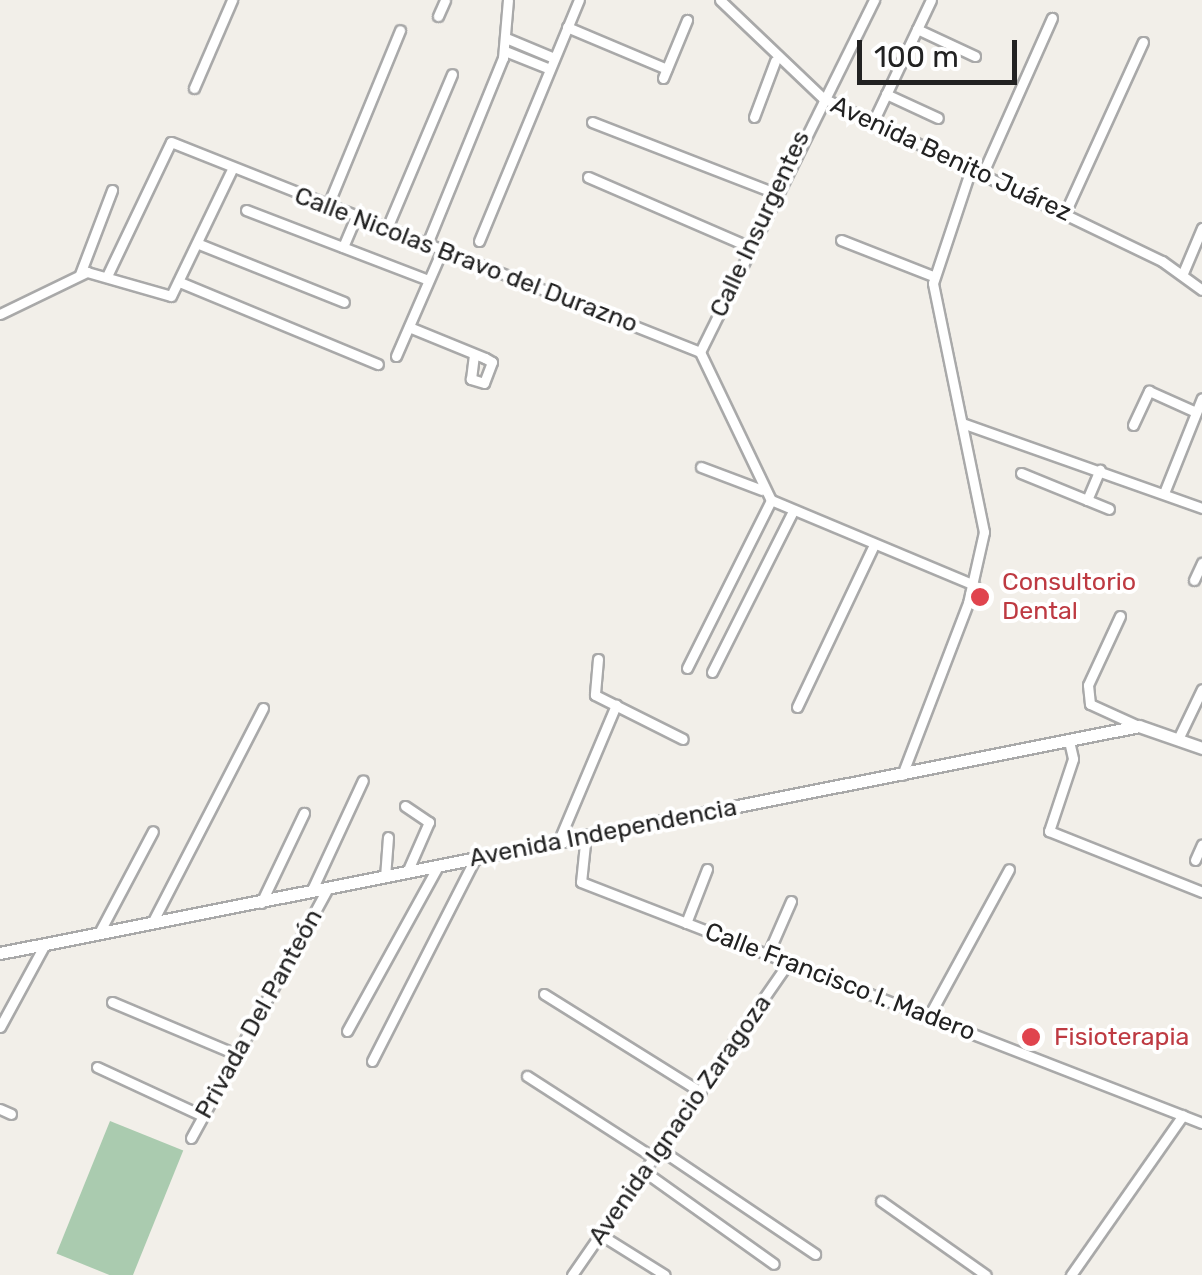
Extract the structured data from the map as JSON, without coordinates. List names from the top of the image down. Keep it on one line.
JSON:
{"streets":{"street":["Avenida Benito Juárez","Calle Insurgentes","Calle Nicolas Bravo del Durazno","Avenida Independencia","Calle Francisco I. Madero","Privada Del Panteón","Avenida Ignacio Zaragoza"]},"crossings":[["Avenida Benito Juárez","Calle Insurgentes"],["Calle Insurgentes","Calle Nicolas Bravo del Durazno"],["Avenida Independencia","Calle Francisco I. Madero"],["Avenida Independencia","Privada Del Panteón"],["Calle Francisco I. Madero","Avenida Ignacio Zaragoza"]],"places":["Consultorio Dental","Fisioterapia"],"scale_bar":"100 m"}
